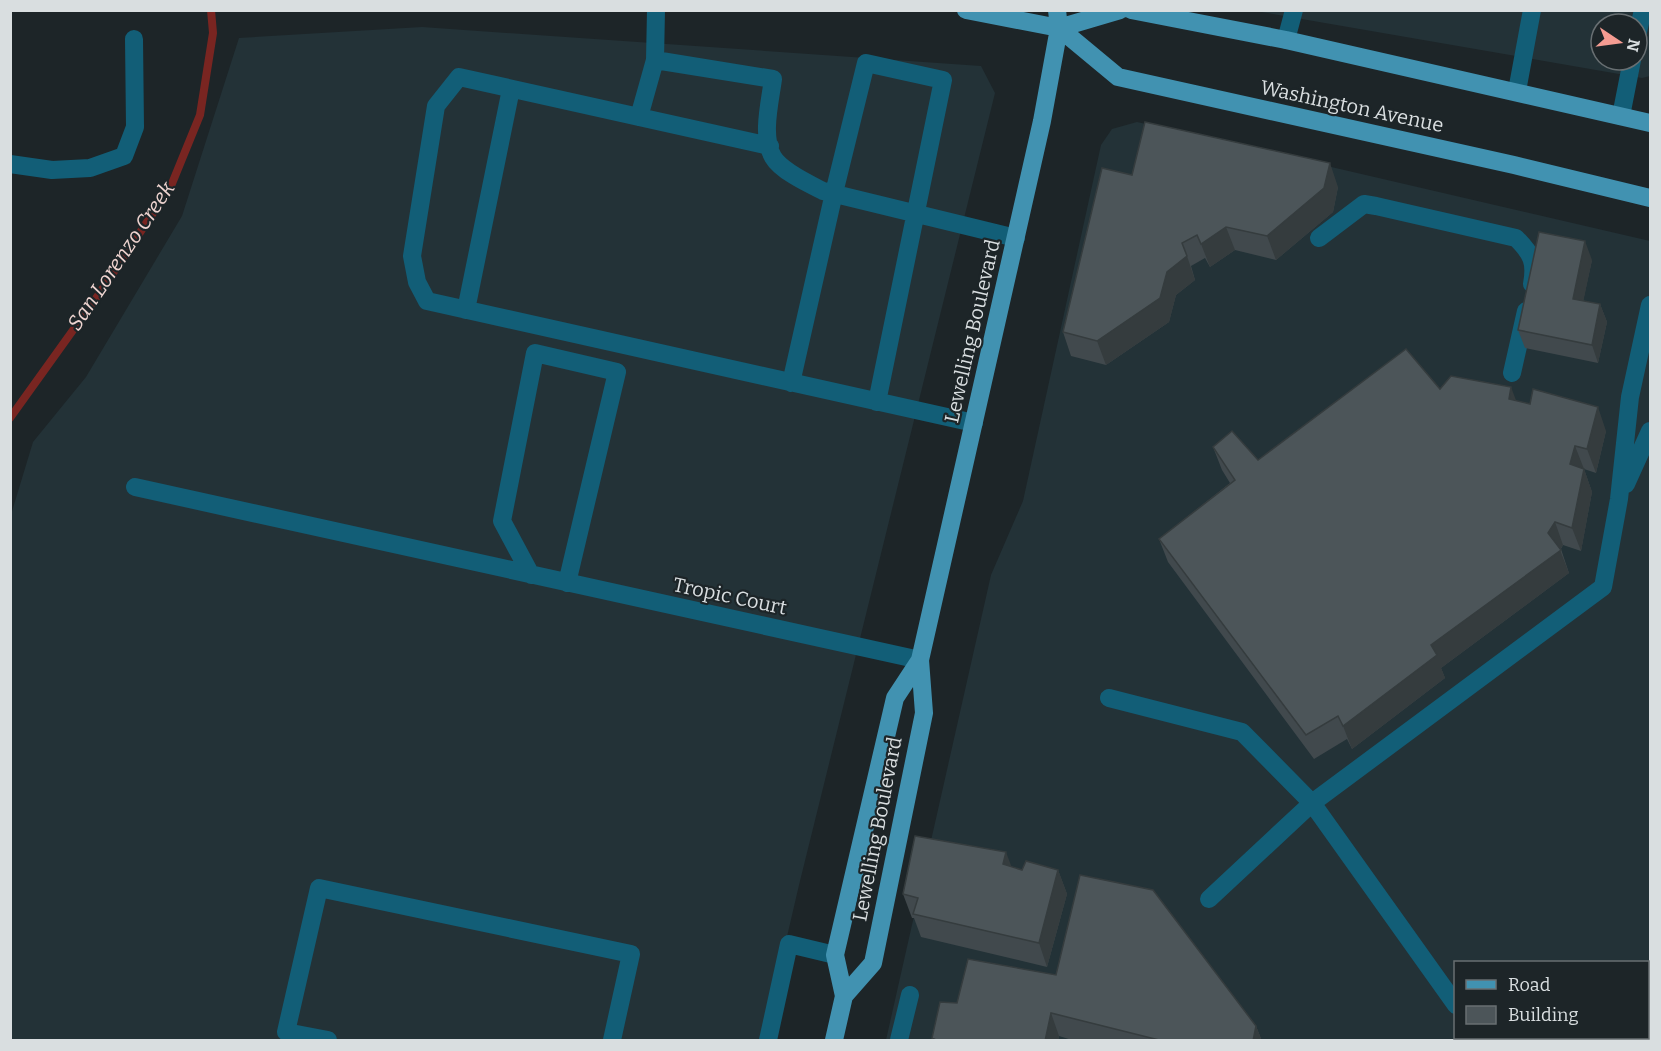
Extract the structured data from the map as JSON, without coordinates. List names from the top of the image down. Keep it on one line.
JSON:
{"streets":{"main road":["Washington Avenue","Lewelling Boulevard"],"street":["Tropic Court"]},"crossings":[["Washington Avenue","Lewelling Boulevard"],["Lewelling Boulevard","Tropic Court"]],"water":["San Lorenzo Creek"],"legend":["Road","Building"],"north":"right"}
